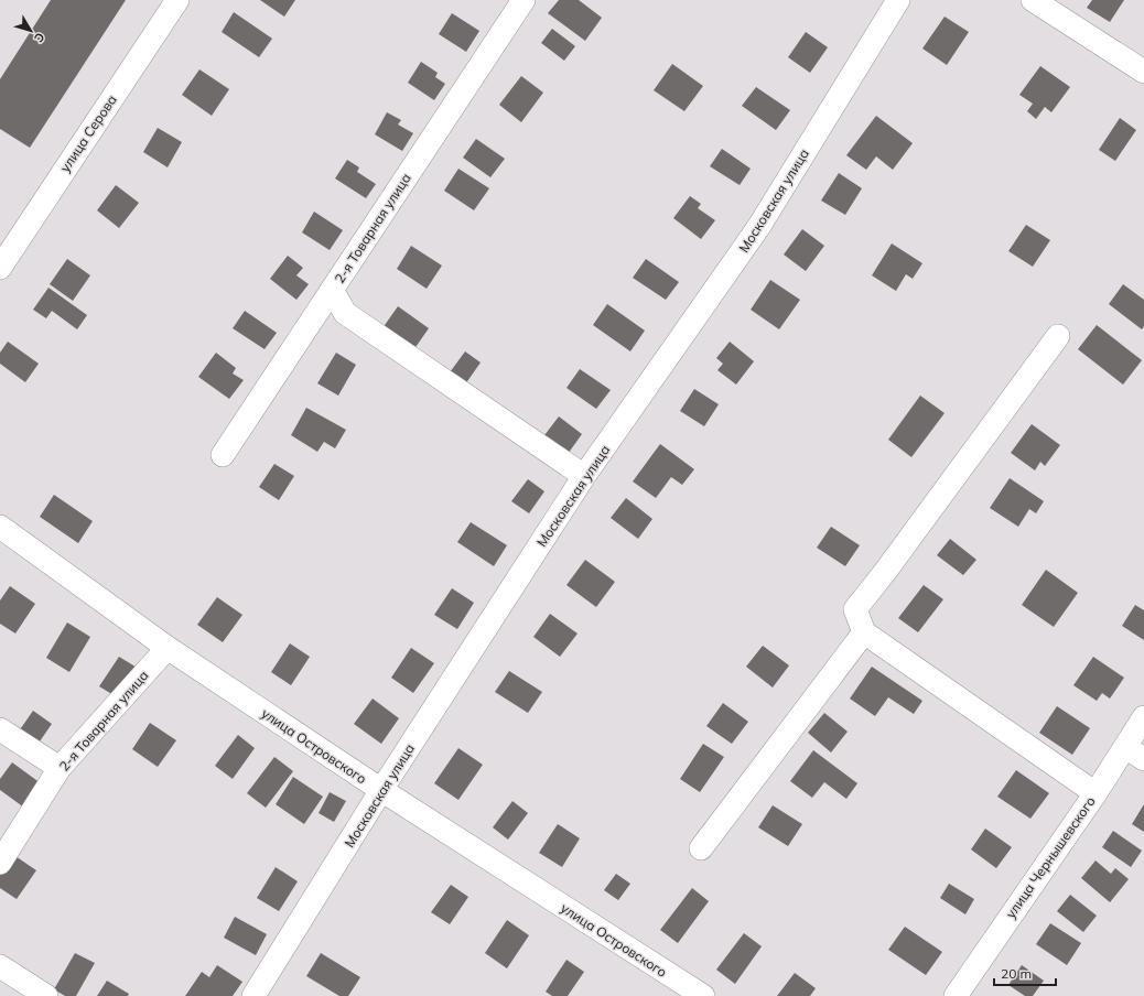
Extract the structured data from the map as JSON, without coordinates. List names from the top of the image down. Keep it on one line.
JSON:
{"streets":{"street":["улица Серова","Московская улица","2-я Товарная улица","улица Островского","улица Чернышевского"]},"crossings":[["Московская улица","улица Островского"],["2-я Товарная улица","улица Островского"]],"scale_bar":"20 m","north":"bottom right"}
